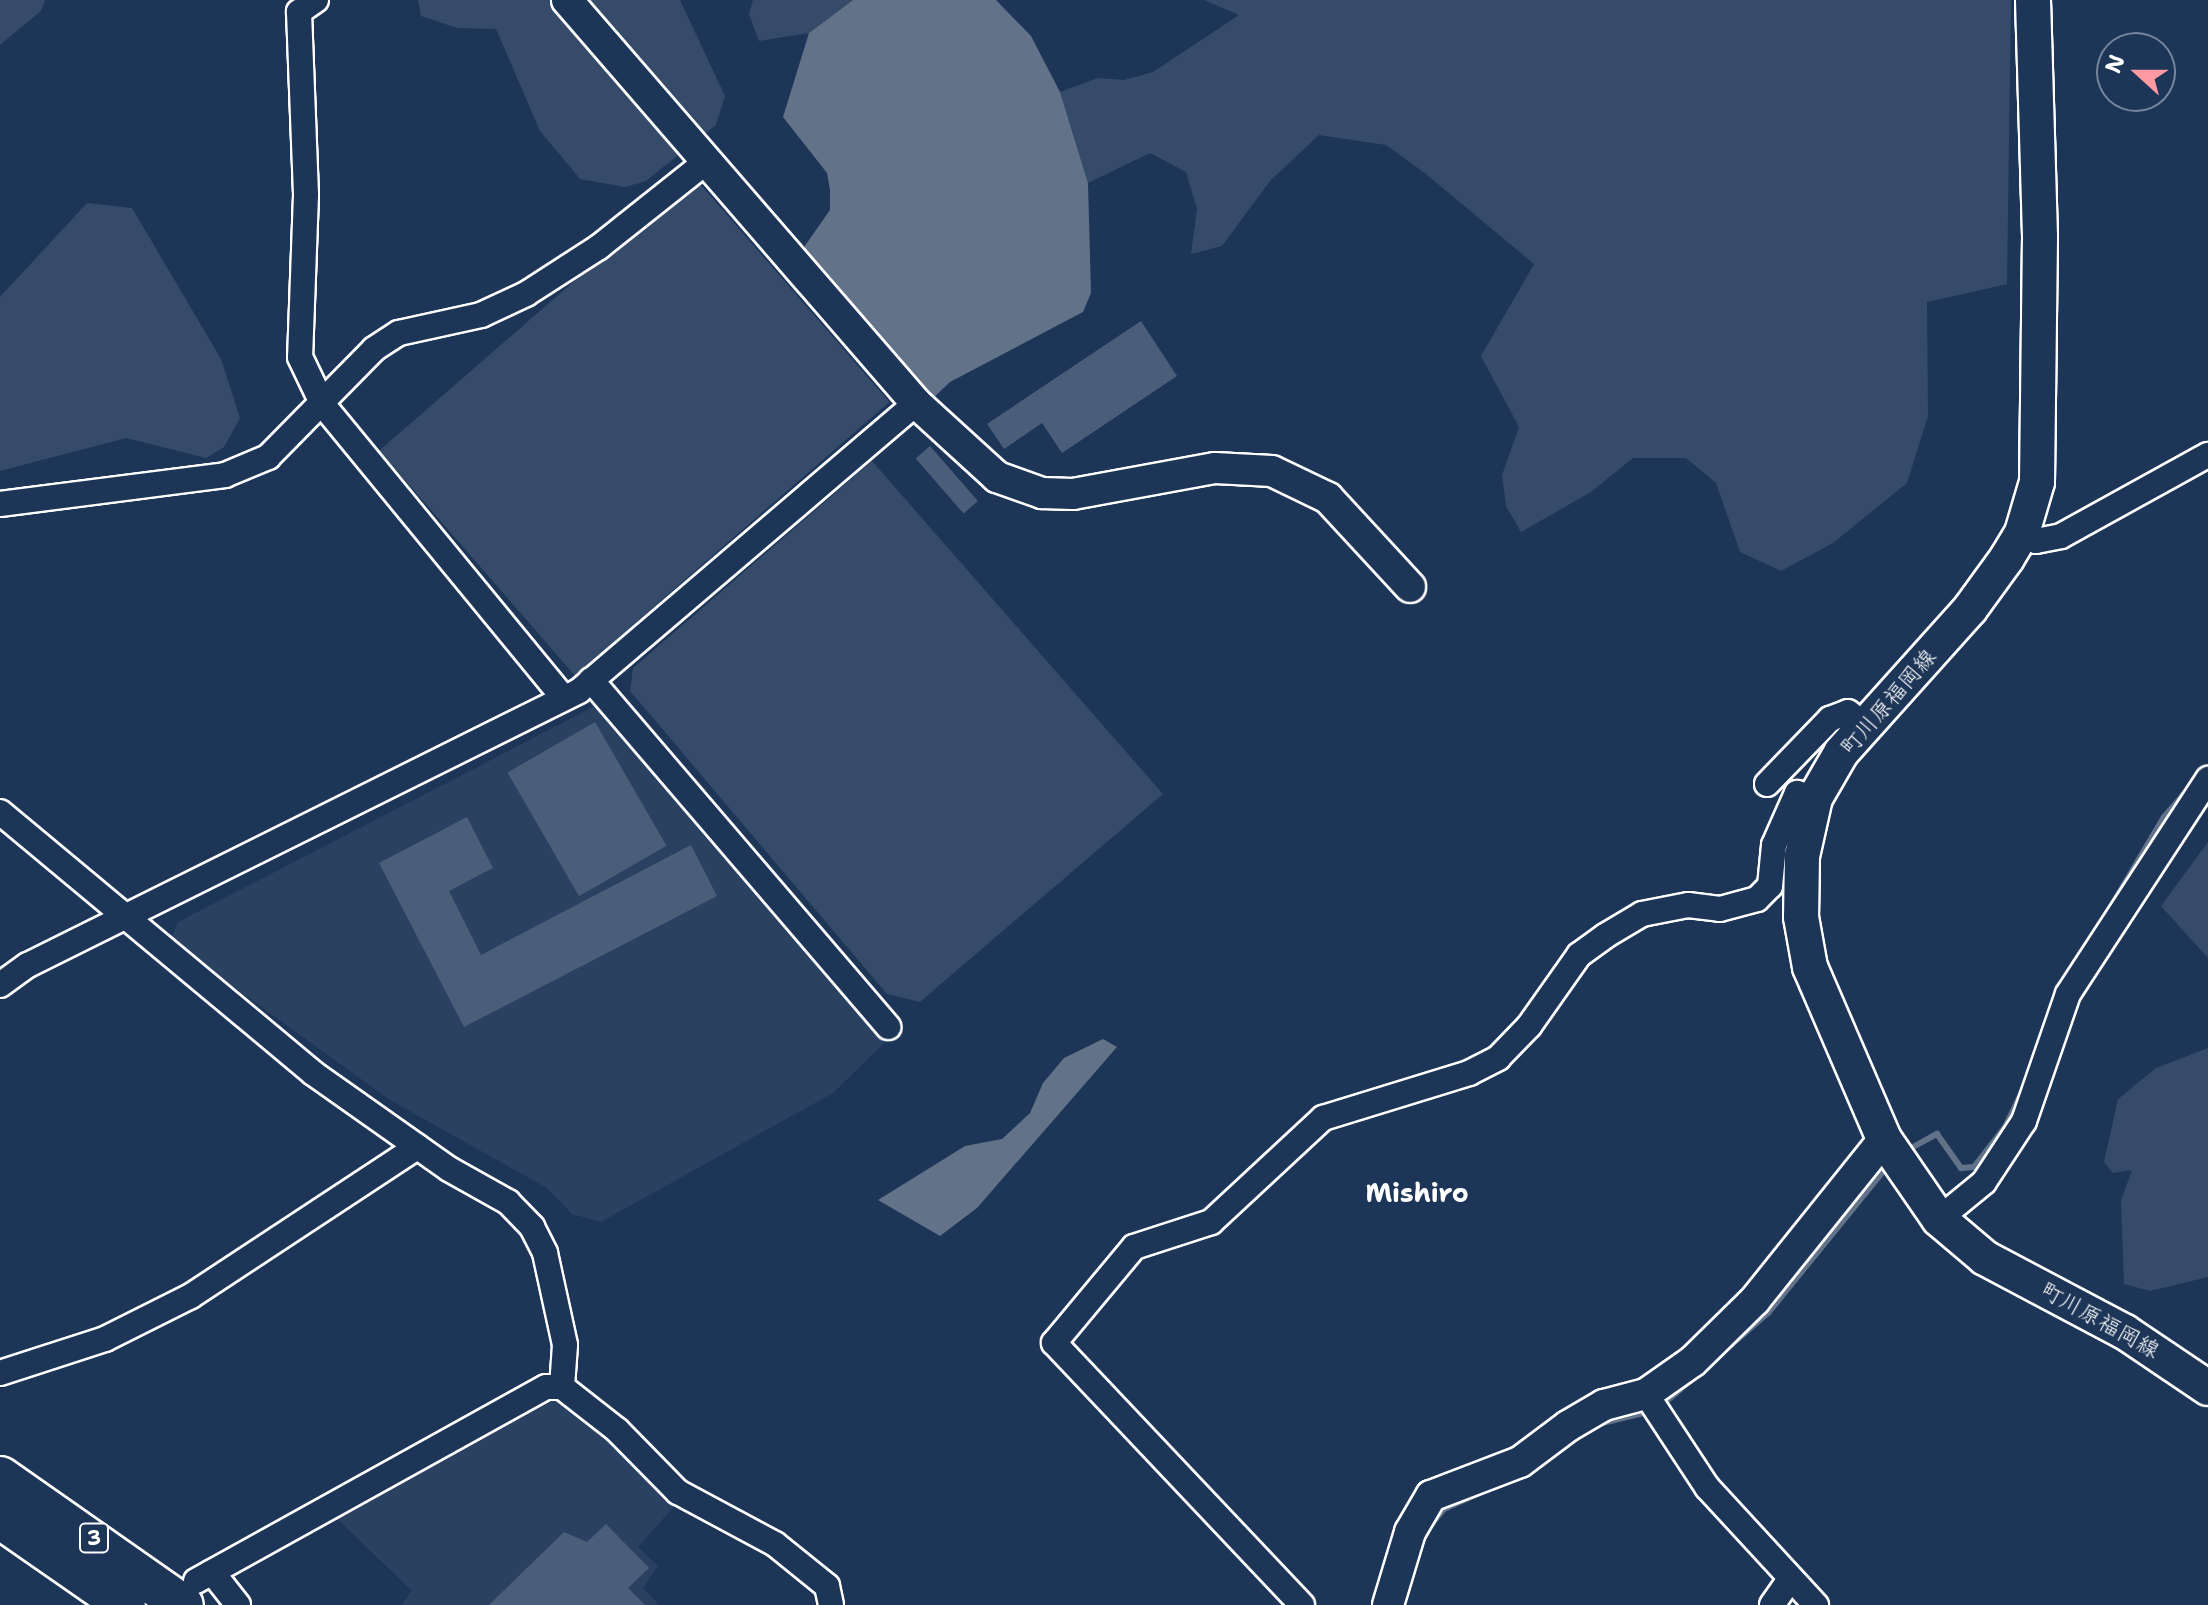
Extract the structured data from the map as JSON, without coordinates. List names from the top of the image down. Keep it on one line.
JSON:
{"streets":{"highway":["3"],"main road":["町川原福岡線"]},"districts":["Mishiro"],"north":"left"}
